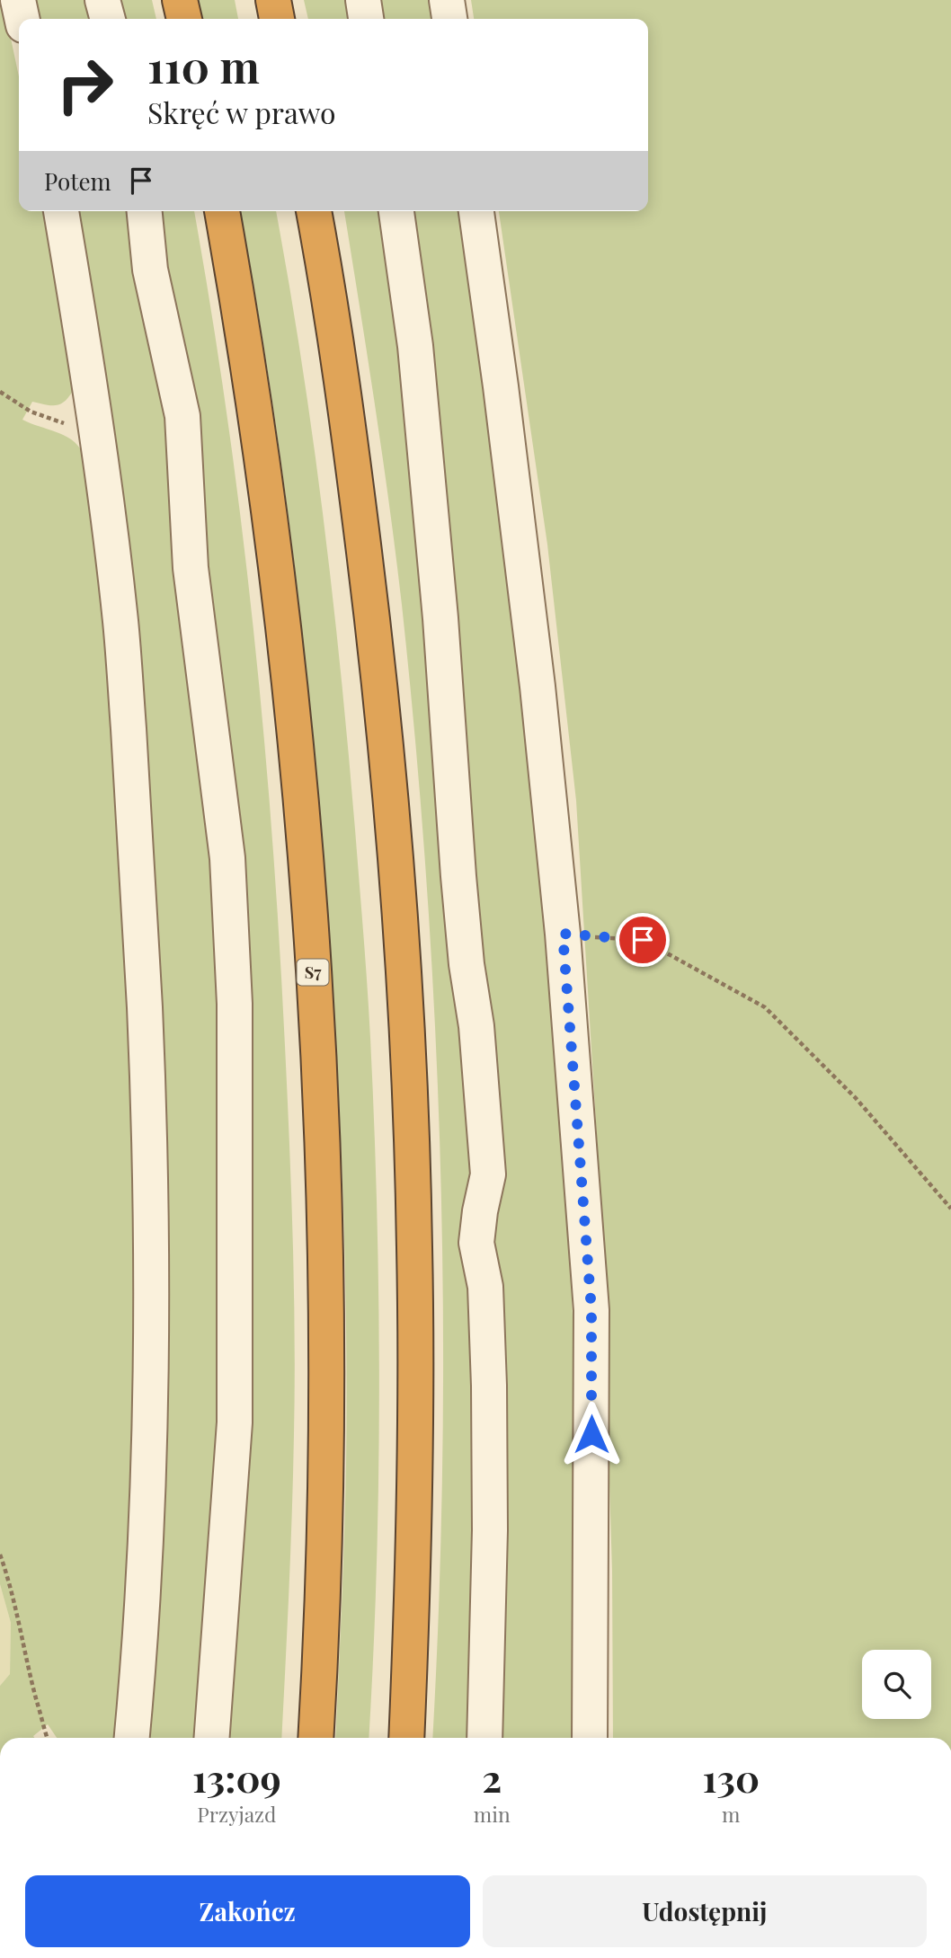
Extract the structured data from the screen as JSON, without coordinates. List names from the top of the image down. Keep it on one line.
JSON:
{"streets":{"highway":["S7"]},"page":{"turn":["110 m","Skręć w prawo"],"then":"Potem","eta":["13:09","Przyjazd","2","min","130","m"],"buttons":["Zakończ","Udostępnij"]}}
